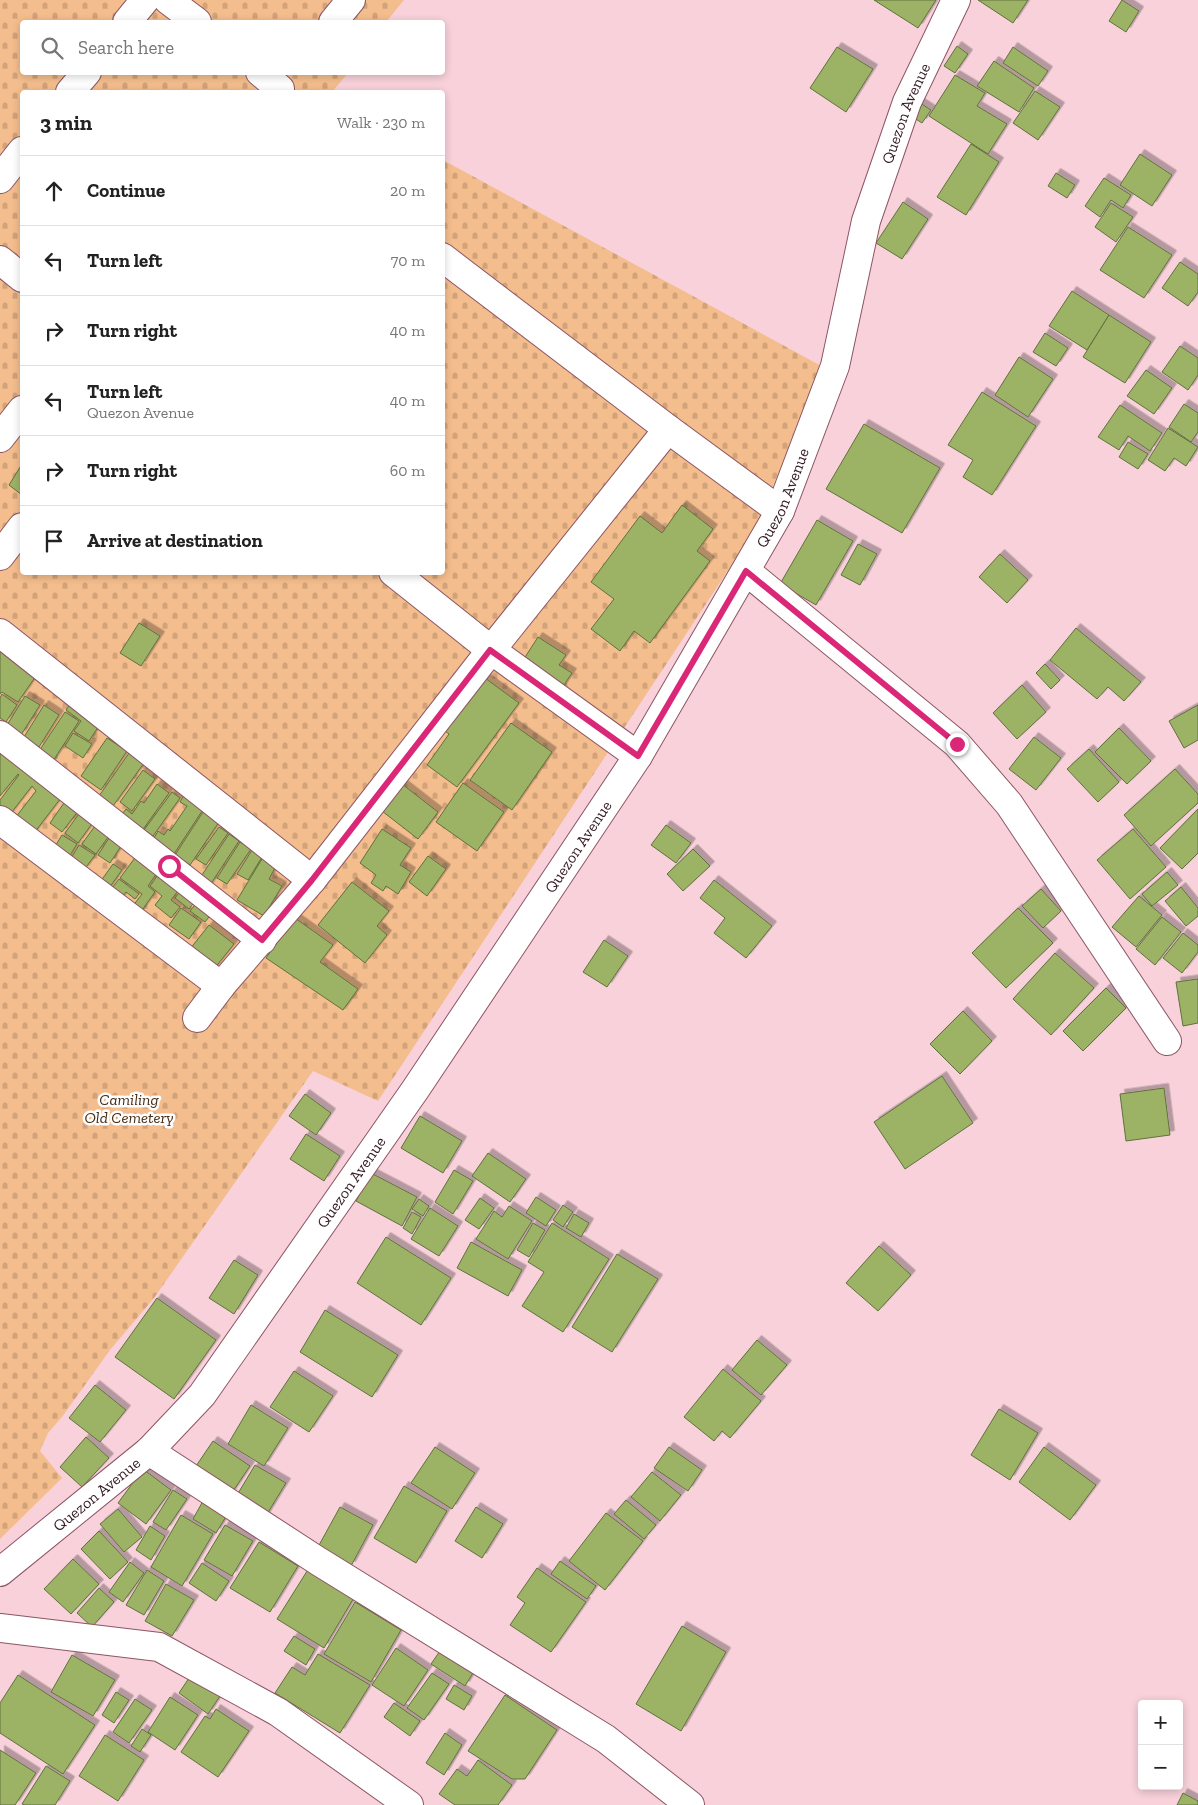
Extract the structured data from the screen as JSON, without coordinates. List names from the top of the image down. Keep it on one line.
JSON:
{"streets":{"street":["Quezon Avenue"]},"parks":["Camiling Old Cemetery"],"page":{"search":"Search here","heading":["3 min","Walk · 230 m"],"list":[["Continue","20 m"],["Turn left","70 m"],["Turn right","40 m"],["Turn left","Quezon Avenue","40 m"],["Turn right","60 m"],"Arrive at destination"],"map_buttons":["+","−"]}}
